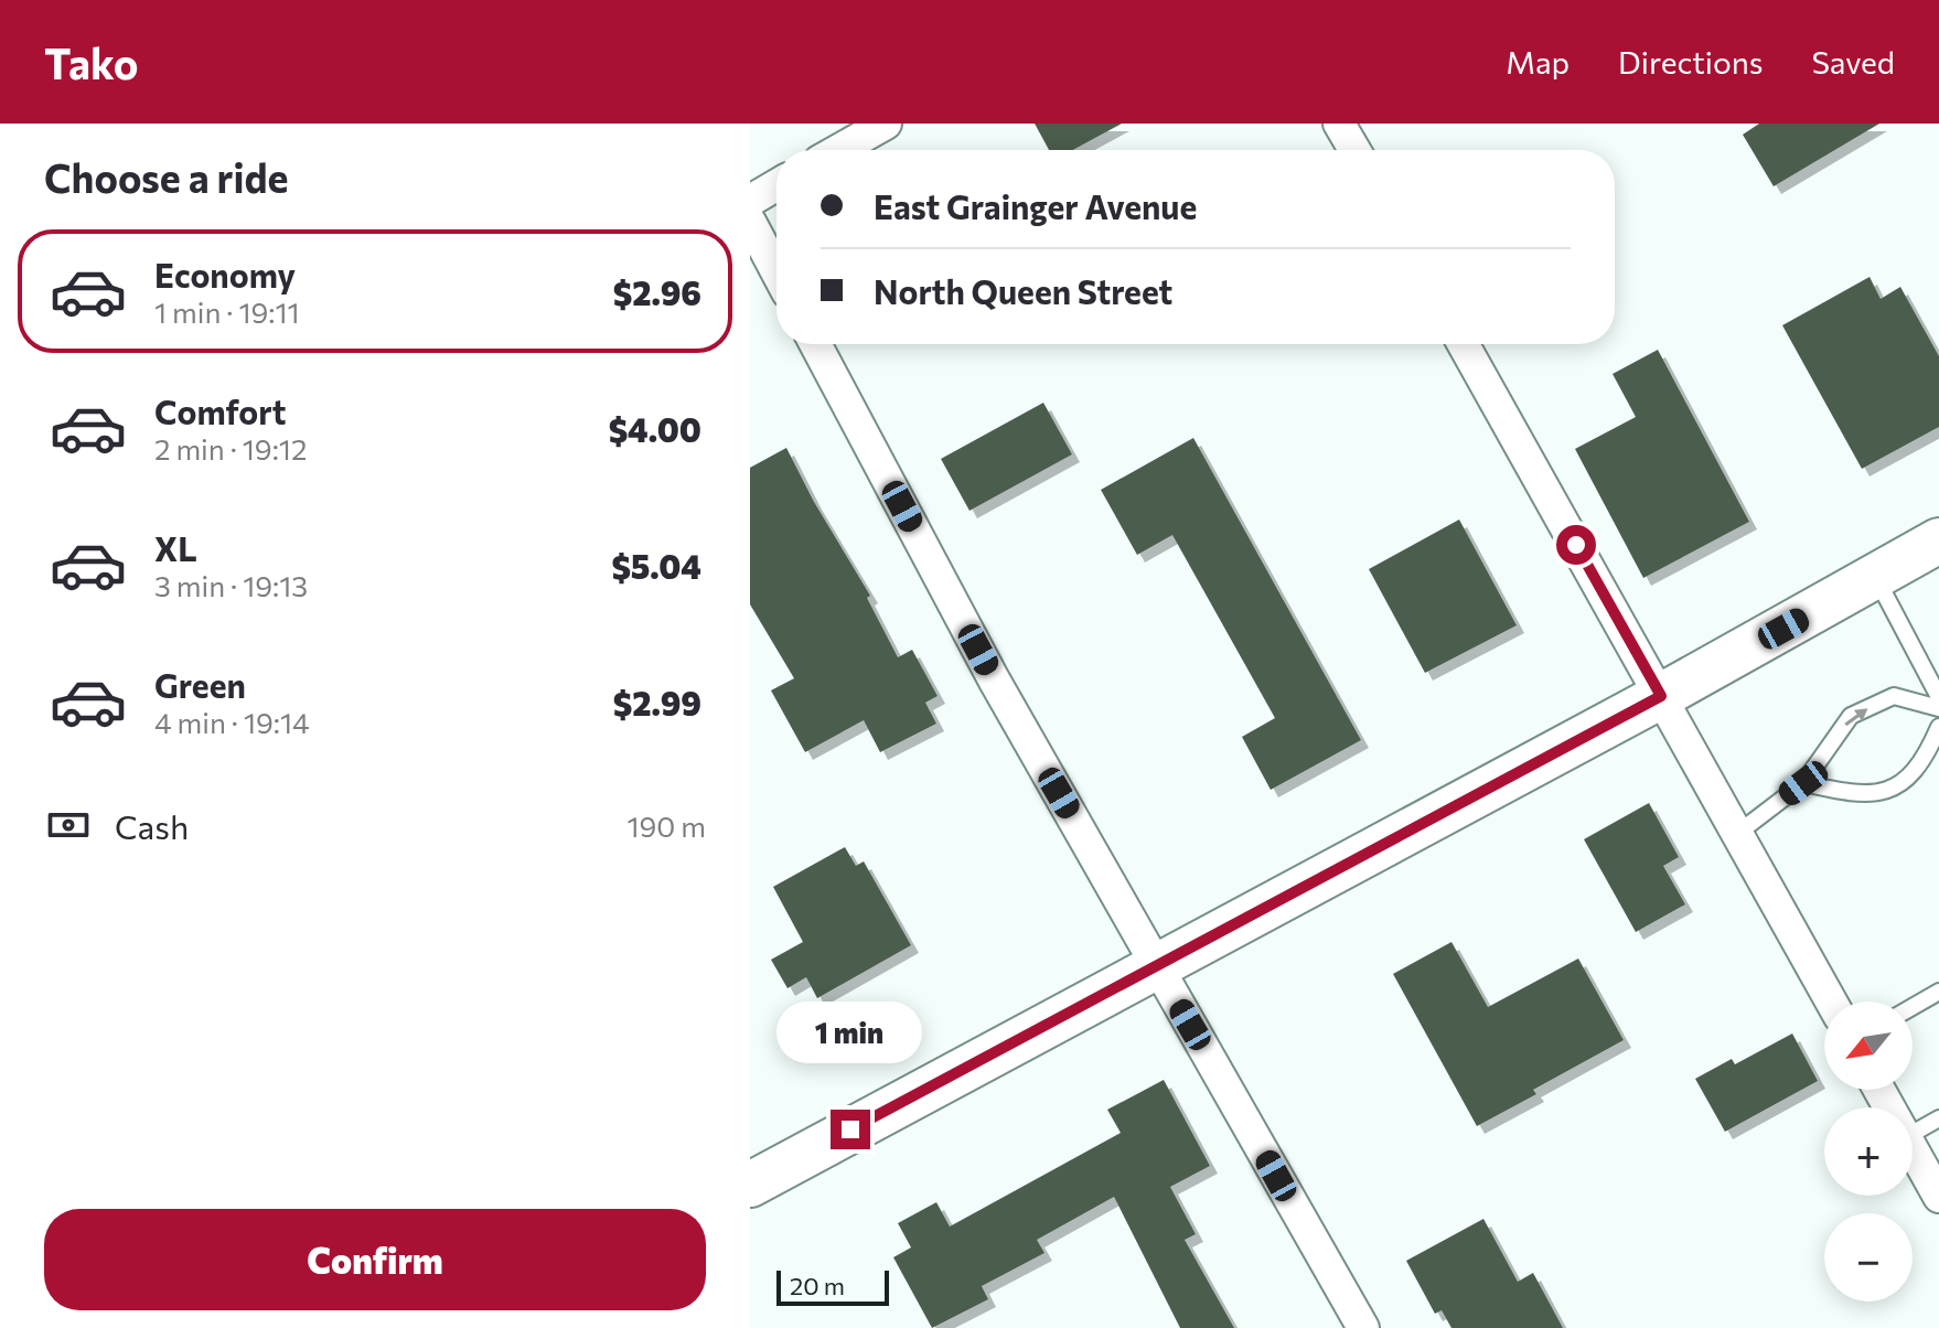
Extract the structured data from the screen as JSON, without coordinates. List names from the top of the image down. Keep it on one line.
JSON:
{"scale_bar":"20 m","north":"bottom left","page":{"header":"Tako","nav":["Map","Directions","Saved"],"heading":"Choose a ride","banner":["East Grainger Avenue","North Queen Street"],"list":[{"name":"Economy","note":"1 min · 19:11","value":"$2.96"},{"name":"Comfort","note":"2 min · 19:12","value":"$4.00"},{"name":"XL","note":"3 min · 19:13","value":"$5.04"},{"name":"Green","note":"4 min · 19:14","value":"$2.99"}],"pay":["Cash","190 m"],"map_buttons":["+","−"],"bubble":"1 min","buttons":"Confirm","scale":"20 m"}}
